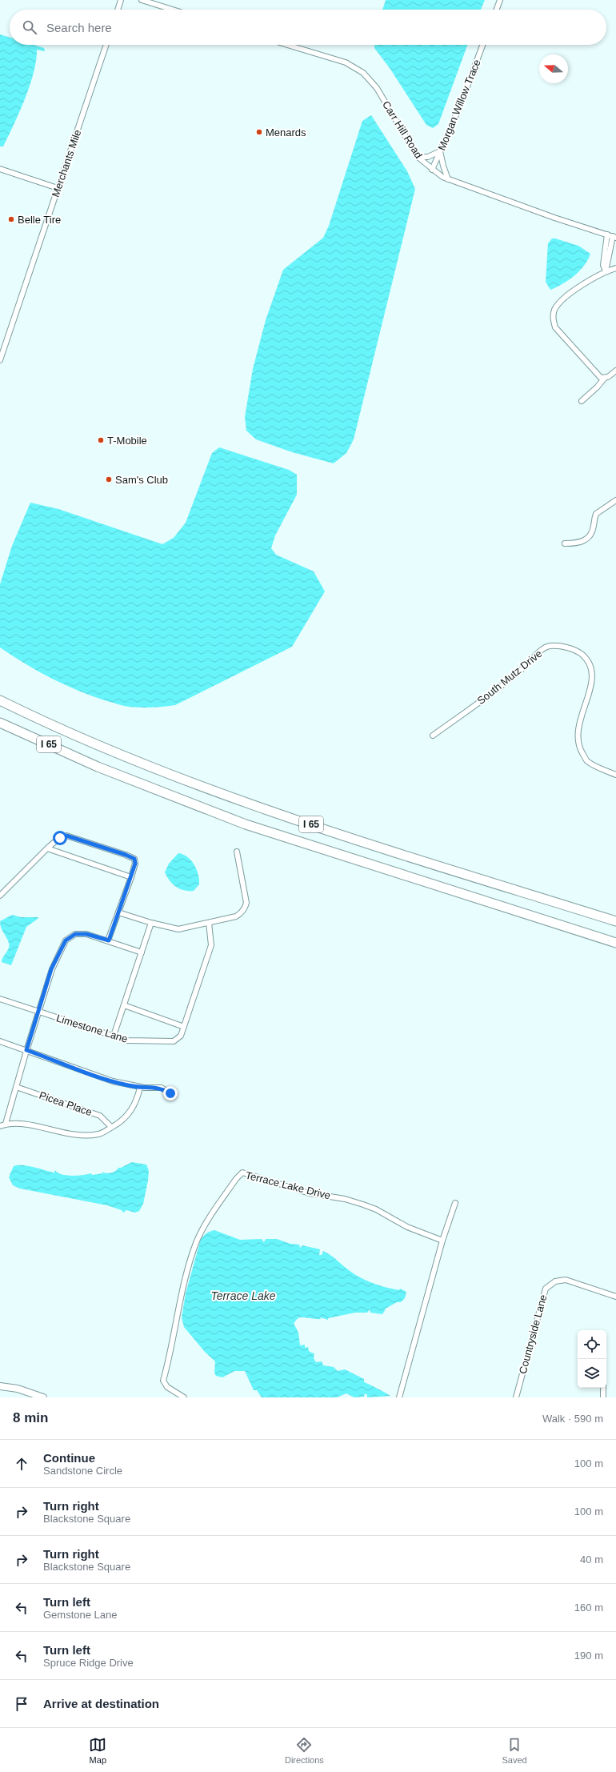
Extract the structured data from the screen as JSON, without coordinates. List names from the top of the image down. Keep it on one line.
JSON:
{"streets":{"highway":["I 65"],"street":["Morgan Willow Trace","Carr Hill Road","Merchants Mile","South Mutz Drive","Limestone Lane","Picea Place","Terrace Lake Drive","Countryside Lane"]},"crossings":[["Morgan Willow Trace","Carr Hill Road"]],"water":["Terrace Lake"],"places":["Menards","Belle Tire","T-Mobile","Sam's Club"],"north":"left","page":{"search":"Search here","heading":["8 min","Walk · 590 m"],"list":[["Continue","Sandstone Circle","100 m"],["Turn right","Blackstone Square","100 m"],["Turn right","Blackstone Square","40 m"],["Turn left","Gemstone Lane","160 m"],["Turn left","Spruce Ridge Drive","190 m"],"Arrive at destination"],"nav":["Map","Directions","Saved"]}}
